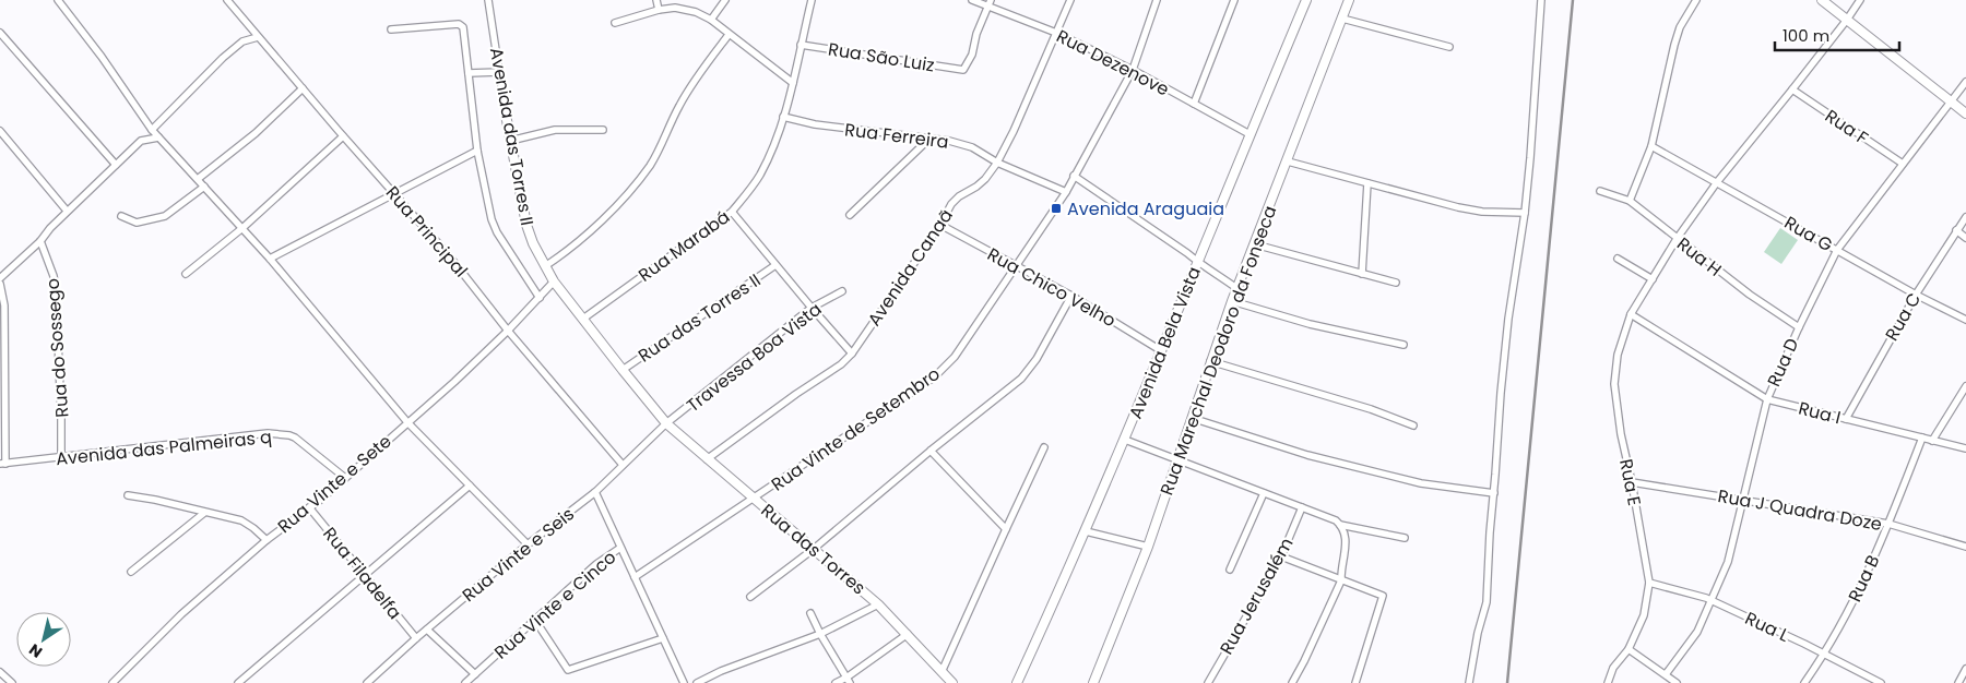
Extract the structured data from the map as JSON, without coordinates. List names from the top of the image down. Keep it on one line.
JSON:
{"streets":{"street":["Rua São Luiz","Rua Dezenove","Rua F","Rua Ferreira","Avenida das Torres II","Rua Principal","Rua G","Rua Marabá","Rua H","Avenida Canaã","Rua Chico Velho","Rua C","Rua das Torres II","Avenida Bela Vista","Rua do Sossego","Rua Marechal Deodoro da Fonseca","Travessa Boa Vista","Rua D","Rua I","Rua Vinte de Setembro","Avenida das Palmeiras q","Rua E","Rua Vinte e Sete","Rua J Quadra Doze","Rua das Torres","Rua Vinte e Seis","Rua Filadelfa","Rua B","Rua Jerusalém","Rua Vinte e Cinco","Rua L"]},"crossings":[["Rua São Luiz","Rua Dezenove"],["Rua São Luiz","Rua Marabá"],["Rua Dezenove","Avenida Canaã"],["Rua Dezenove","Avenida Bela Vista"],["Rua F","Rua D"],["Rua F","Rua E"],["Rua Ferreira","Rua Marabá"],["Rua Ferreira","Avenida Canaã"],["Avenida das Torres II","Rua Marabá"],["Avenida das Torres II","Rua das Torres II"],["Avenida das Torres II","Travessa Boa Vista"],["Avenida das Torres II","Rua Vinte e Sete"],["Avenida das Torres II","Rua das Torres"],["Avenida das Torres II","Rua Vinte e Seis"],["Rua Principal","Rua Vinte e Sete"],["Rua Principal","Rua Vinte e Seis"],["Rua G","Rua C"],["Rua G","Rua D"],["Rua G","Rua E"],["Rua H","Rua D"],["Rua H","Rua E"],["Avenida Canaã","Rua Chico Velho"],["Avenida Canaã","Rua das Torres"],["Rua Chico Velho","Avenida Bela Vista"],["Rua Chico Velho","Rua Vinte de Setembro"],["Rua C","Rua I"],["Rua do Sossego","Avenida das Palmeiras q"],["Travessa Boa Vista","Rua das Torres"],["Travessa Boa Vista","Rua Vinte e Seis"],["Rua D","Rua I"],["Rua D","Rua J Quadra Doze"],["Rua D","Rua L"],["Rua I","Rua E"],["Rua I","Rua B"],["Rua Vinte de Setembro","Rua das Torres"],["Avenida das Palmeiras q","Rua Vinte e Sete"],["Rua E","Rua J Quadra Doze"],["Rua E","Rua L"],["Rua Vinte e Sete","Rua Filadelfa"],["Rua J Quadra Doze","Rua B"],["Rua das Torres","Rua Vinte e Seis"],["Rua Vinte e Seis","Rua Filadelfa"],["Rua B","Rua L"]],"places":{"transit":["Avenida Araguaia"]},"scale_bar":"100 m","north":"bottom left"}
